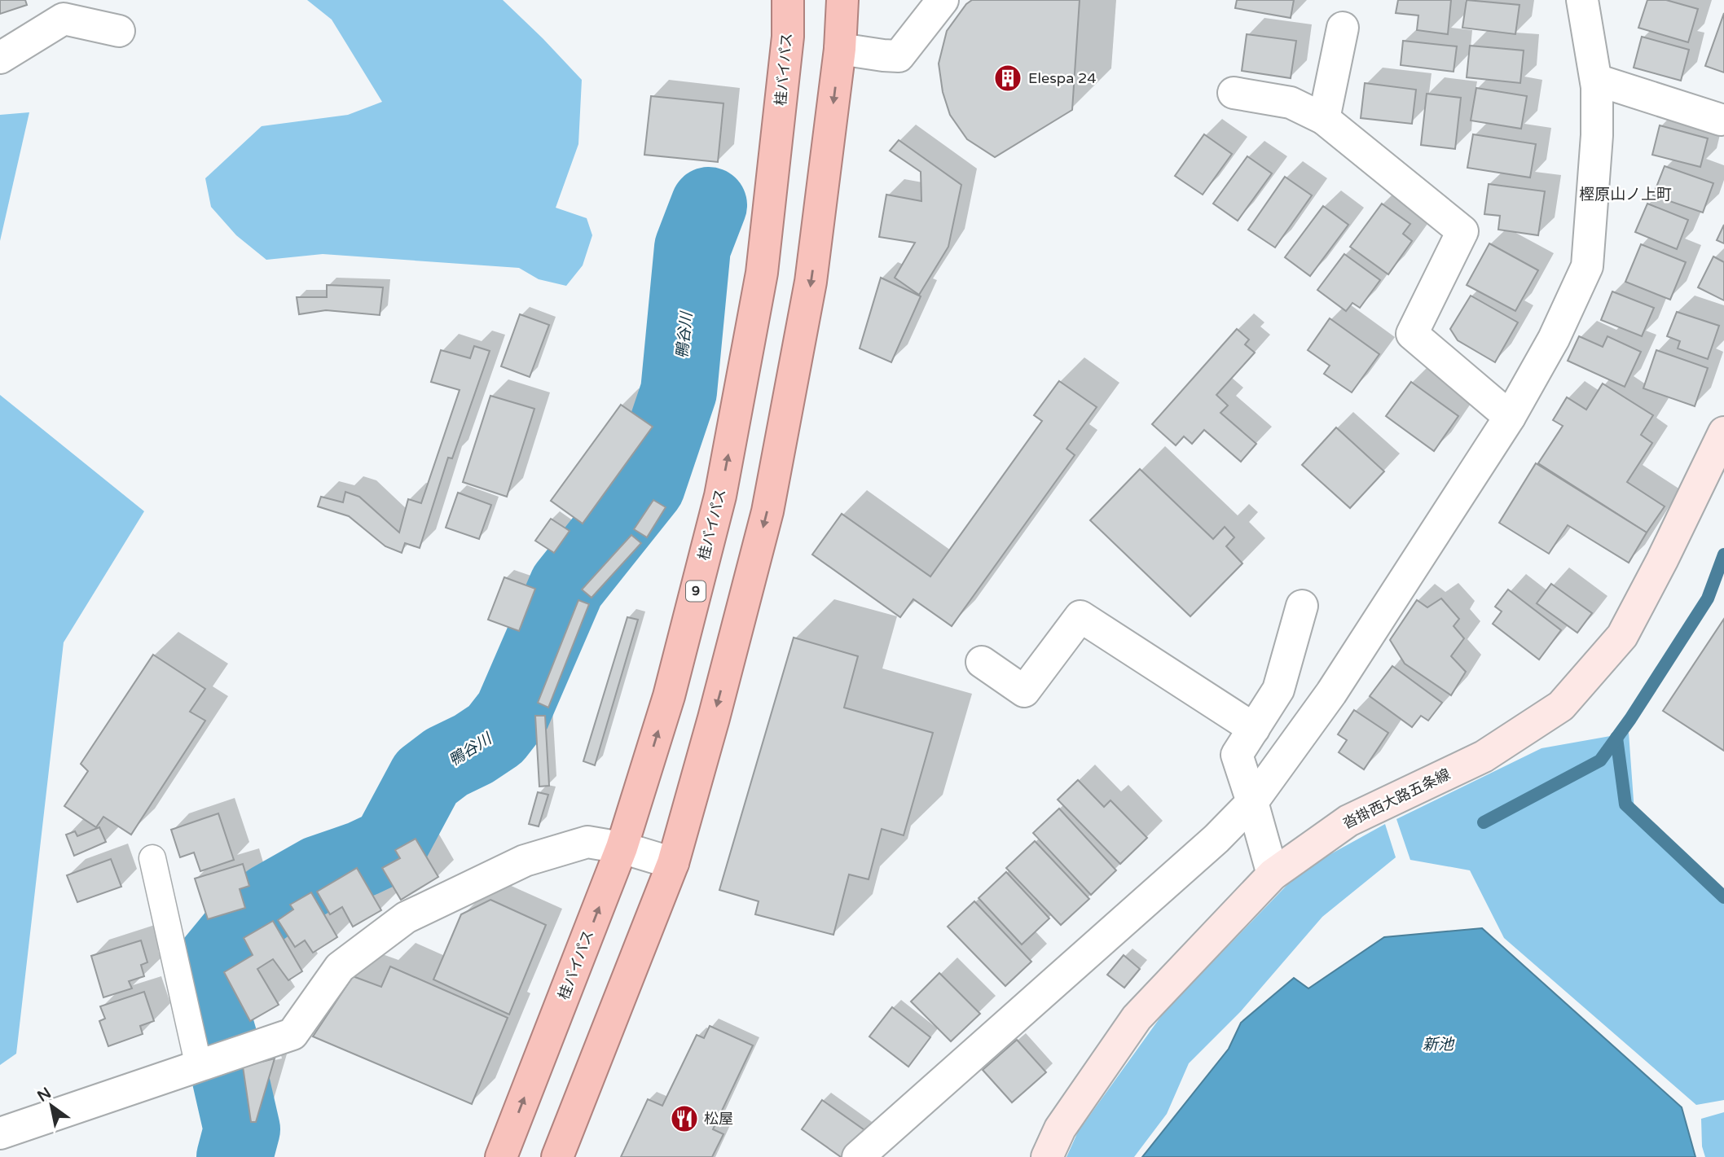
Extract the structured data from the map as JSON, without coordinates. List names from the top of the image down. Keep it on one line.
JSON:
{"streets":{"highway":["桂バイパス","9"],"main road":["沓掛西大路五条線"]},"districts":["樫原山ノ上町"],"water":["鴨谷川","新池"],"places":{"building":["Elespa 24"],"restaurant":["松屋"]},"north":"top left"}
